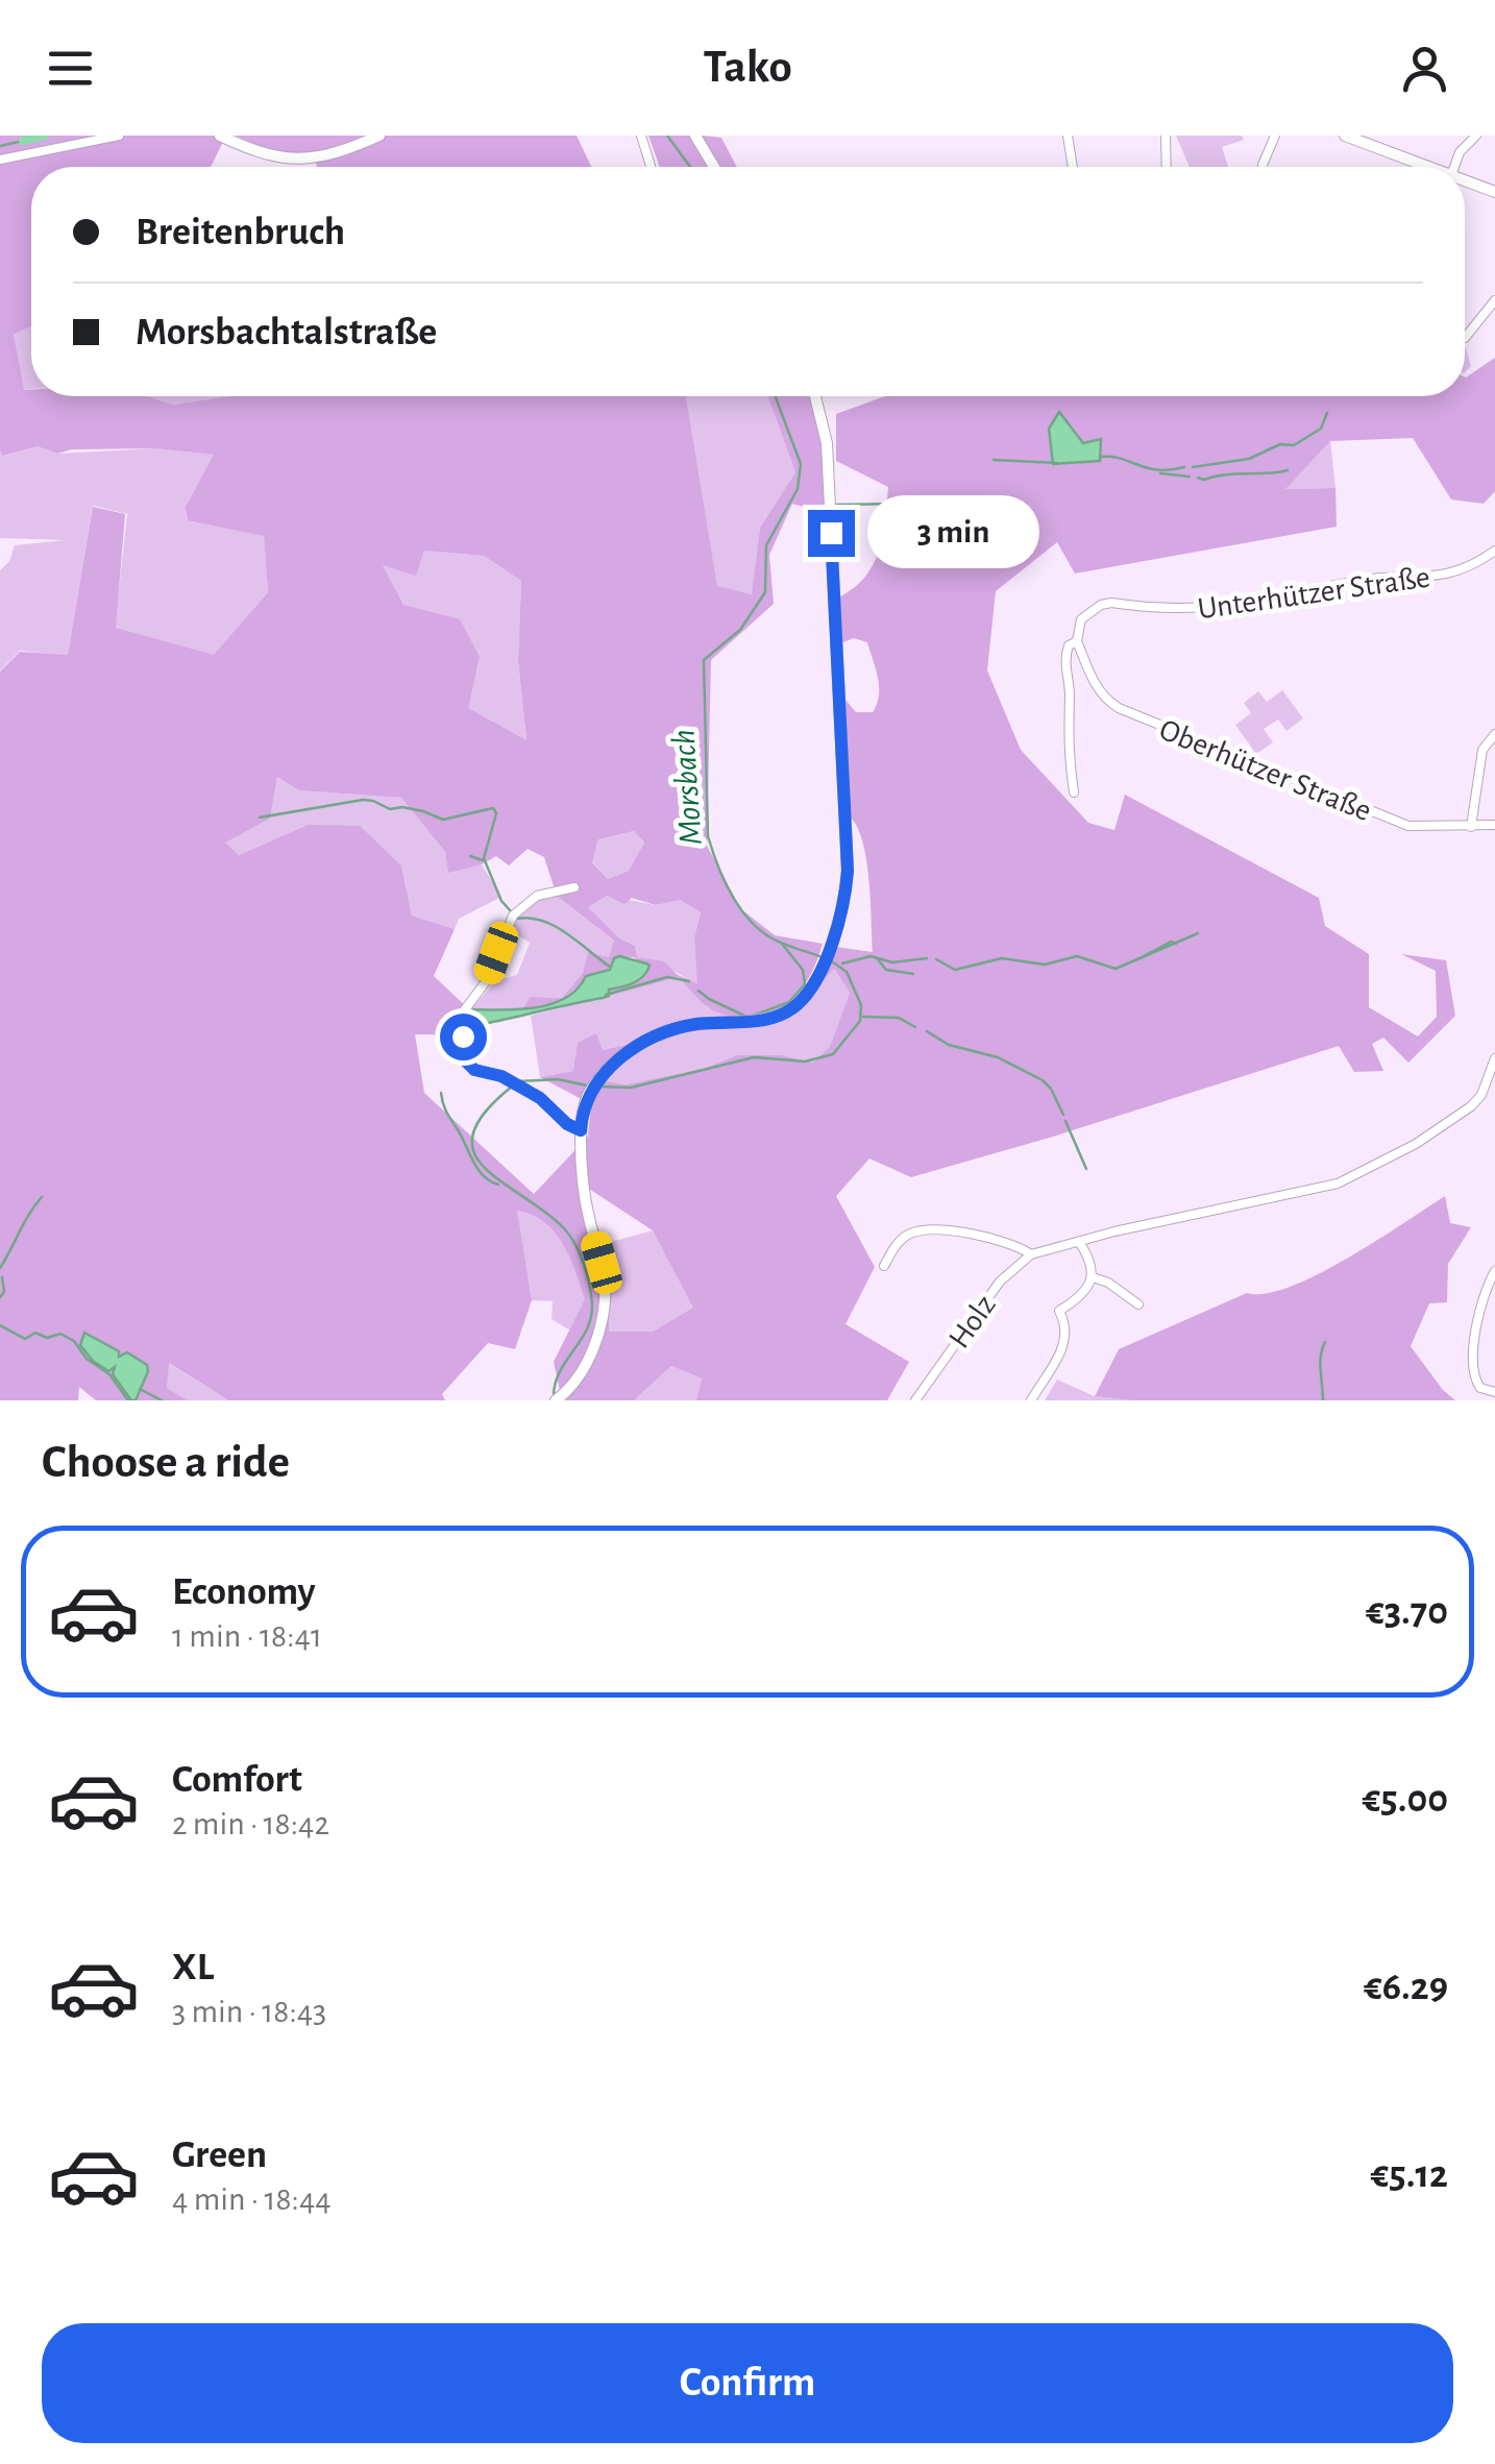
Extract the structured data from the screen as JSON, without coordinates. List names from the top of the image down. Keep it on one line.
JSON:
{"streets":{"street":["Unterhützer Straße","Oberhützer Straße","Holz"]},"crossings":[["Unterhützer Straße","Oberhützer Straße"]],"water":["Morsbach"],"page":{"header":"Tako","banner":["Breitenbruch","Morsbachtalstraße"],"bubble":"3 min","heading":"Choose a ride","list":[{"name":"Economy","note":"1 min · 18:41","value":"€3.70"},{"name":"Comfort","note":"2 min · 18:42","value":"€5.00"},{"name":"XL","note":"3 min · 18:43","value":"€6.29"},{"name":"Green","note":"4 min · 18:44","value":"€5.12"}],"buttons":"Confirm"}}
